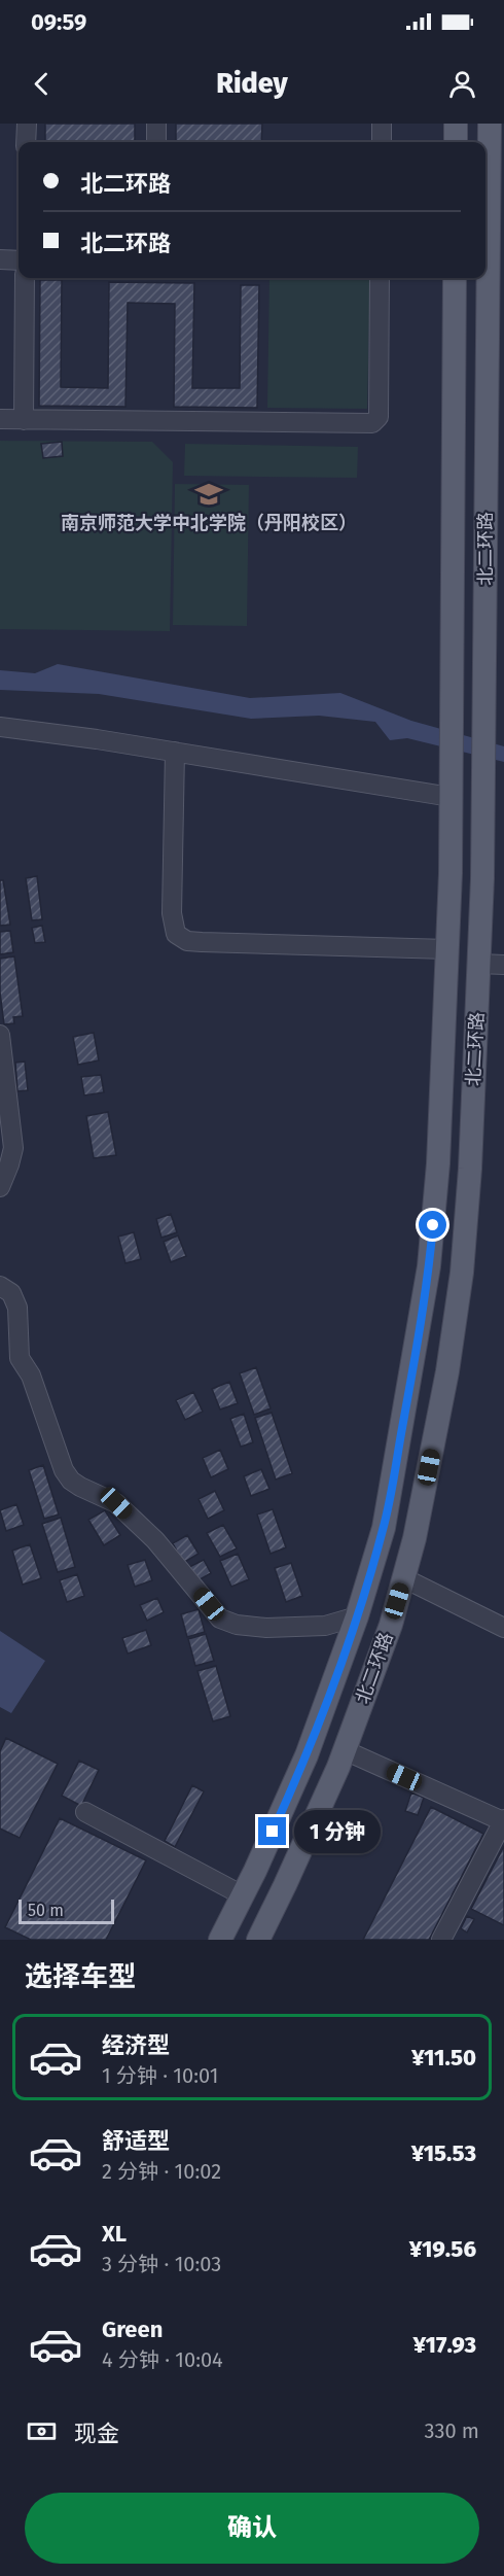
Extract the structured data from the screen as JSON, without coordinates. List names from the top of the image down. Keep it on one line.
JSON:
{"streets":{"main road":["北二环路"]},"places":{"school or university":["南京师范大学中北学院（丹阳校区）"]},"scale_bar":"50 m","page":{"status":"09:59","header":"Ridey","banner":["北二环路","北二环路"],"bubble":"1 分钟","scale":"50 m","heading":"选择车型","list":[{"name":"经济型","note":"1 分钟 · 10:01","value":"¥11.50"},{"name":"舒适型","note":"2 分钟 · 10:02","value":"¥15.53"},{"name":"XL","note":"3 分钟 · 10:03","value":"¥19.56"},{"name":"Green","note":"4 分钟 · 10:04","value":"¥17.93"}],"pay":["现金","330 m"],"buttons":"确认"}}
